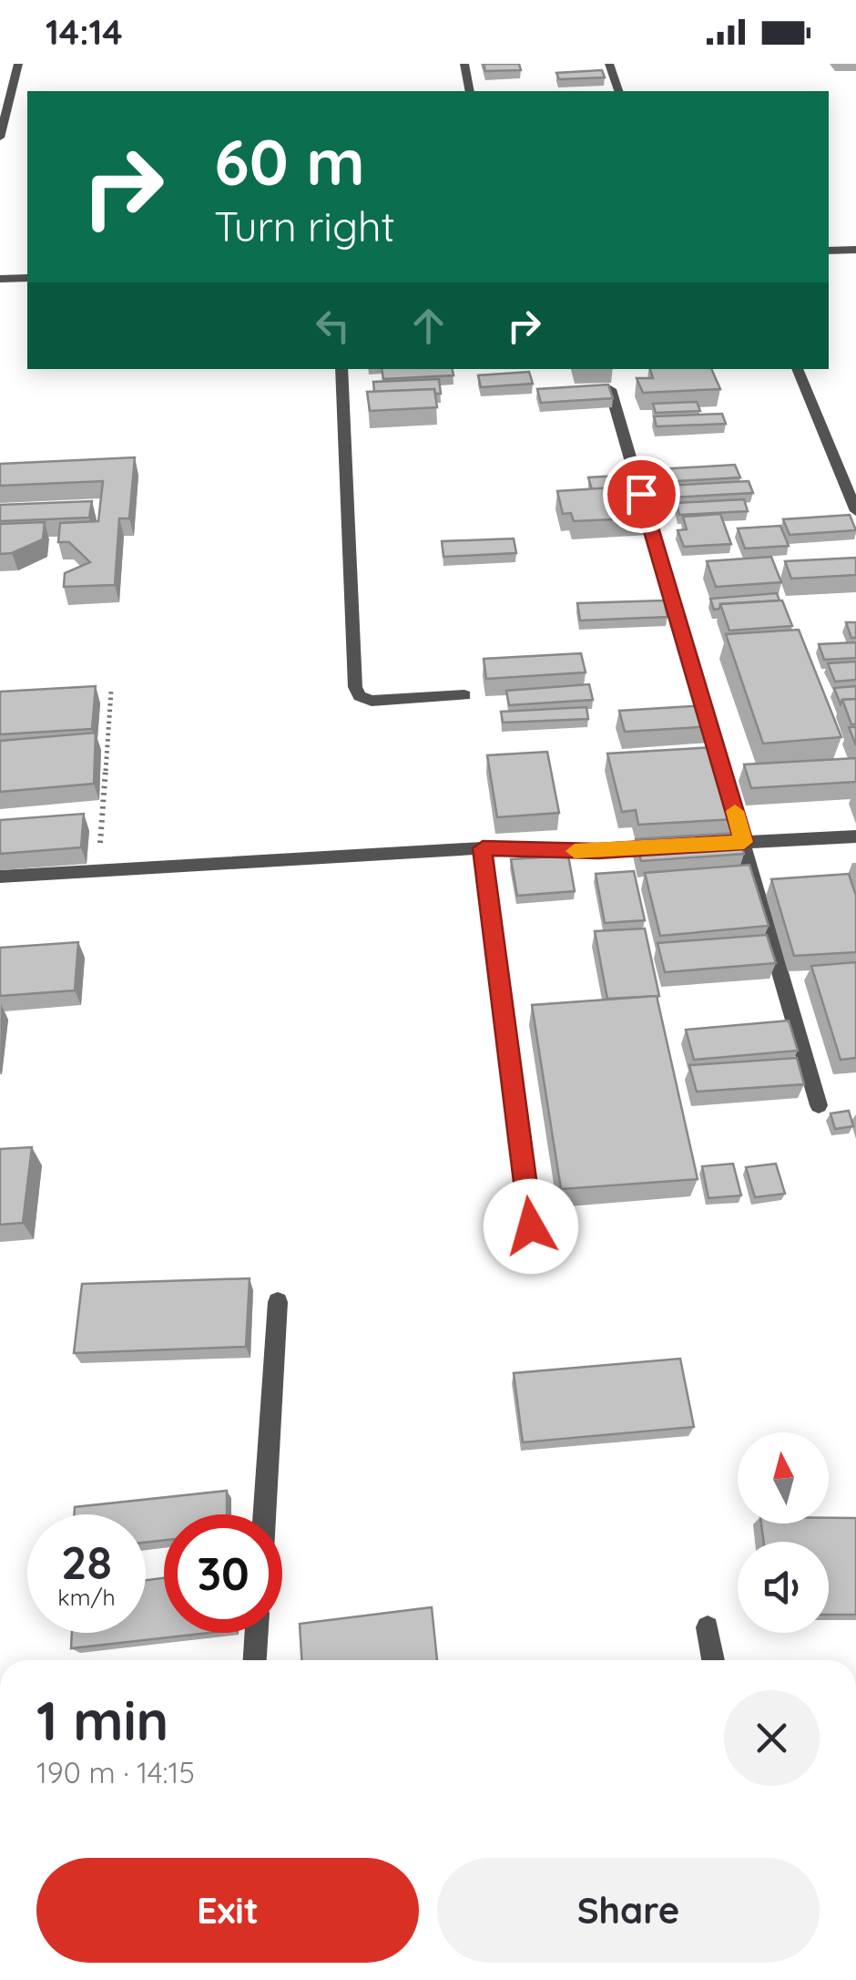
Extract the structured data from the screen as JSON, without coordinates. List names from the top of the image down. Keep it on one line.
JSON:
{"north":"top","page":{"status":"14:14","turn":["60 m","Turn right"],"speed":"28 km/h","limit":"30","heading":["1 min","190 m · 14:15"],"buttons":["Exit","Share"]}}
